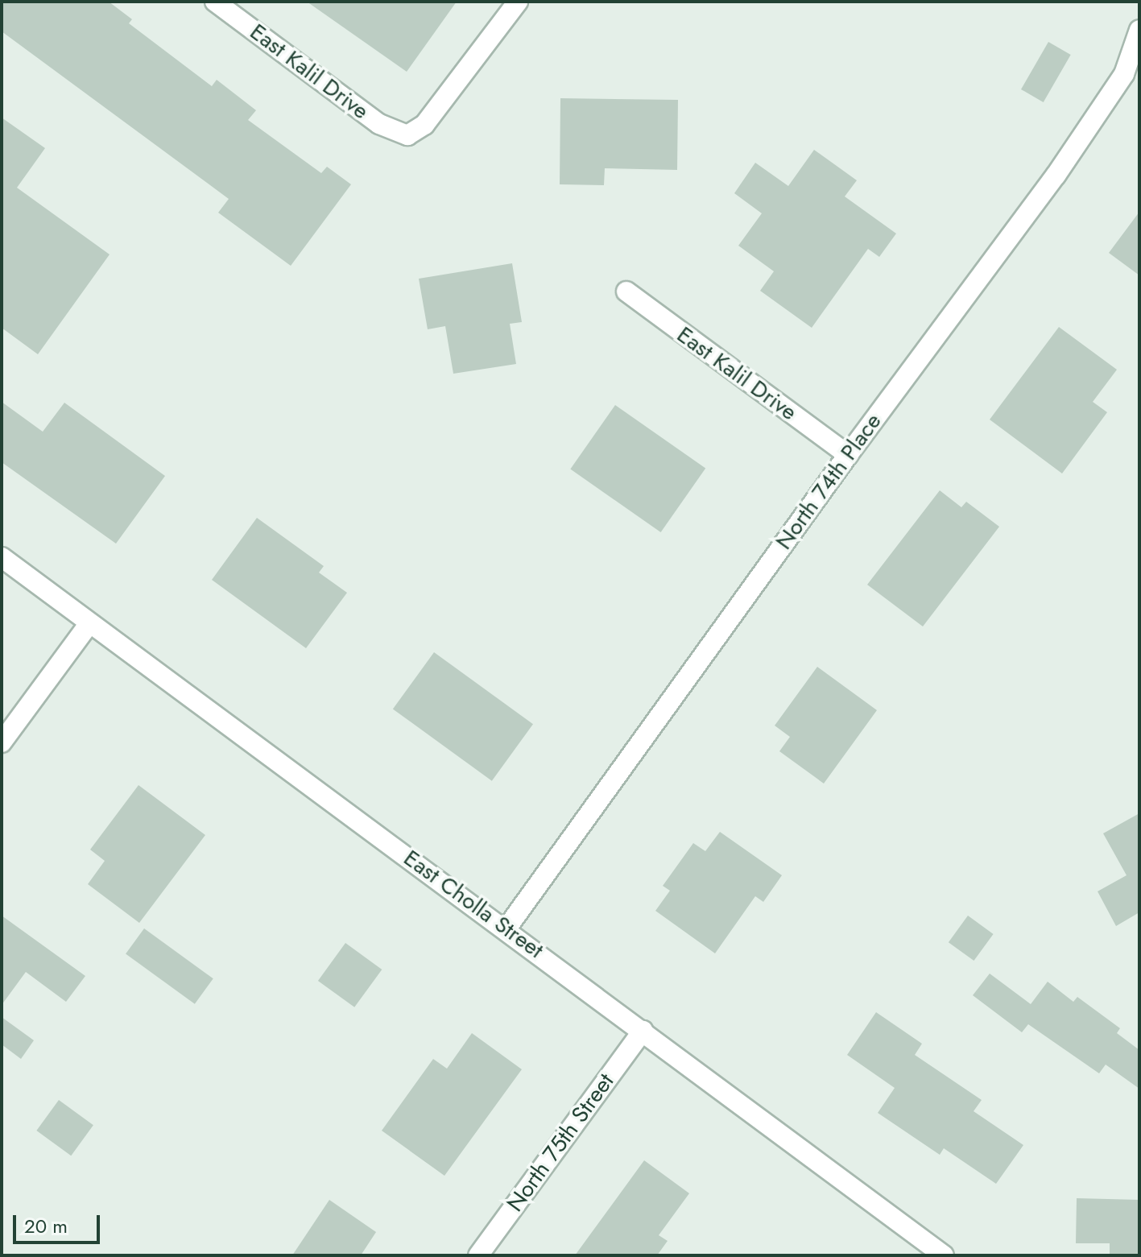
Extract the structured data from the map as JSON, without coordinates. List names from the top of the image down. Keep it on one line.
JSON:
{"streets":{"street":["East Kalil Drive","North 74th Place","East Cholla Street","North 75th Street"]},"crossings":[["East Kalil Drive","North 74th Place"],["North 74th Place","East Cholla Street"],["East Cholla Street","North 75th Street"]],"scale_bar":"20 m"}
